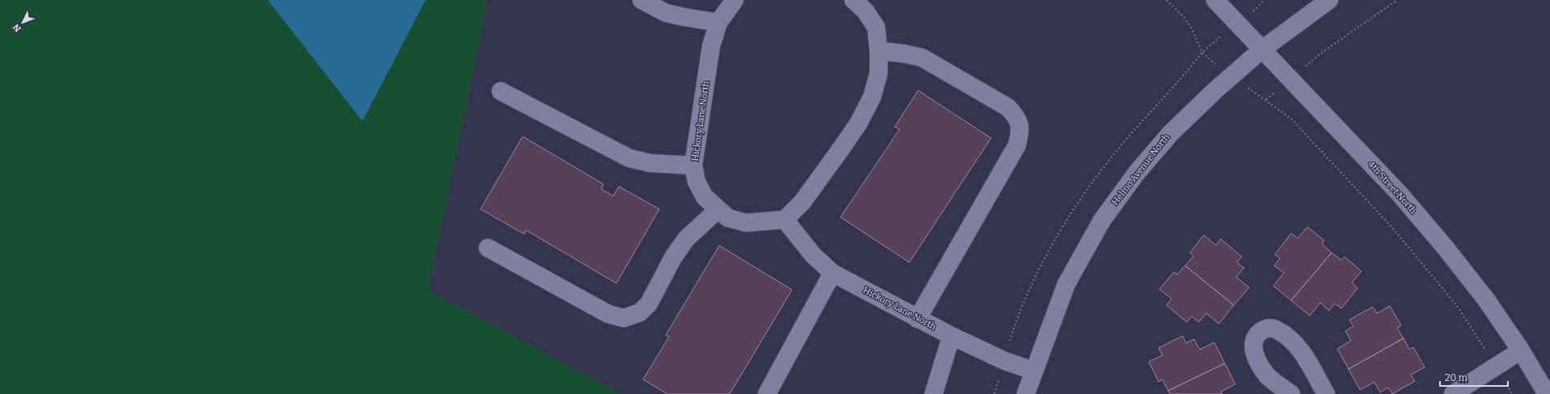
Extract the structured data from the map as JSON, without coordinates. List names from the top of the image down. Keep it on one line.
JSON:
{"streets":{"street":["Hickory Lane North","Helmo Avenue North","4th Street North"]},"crossings":[["Hickory Lane North","Helmo Avenue North"],["Helmo Avenue North","4th Street North"]],"scale_bar":"20 m","north":"bottom left"}
